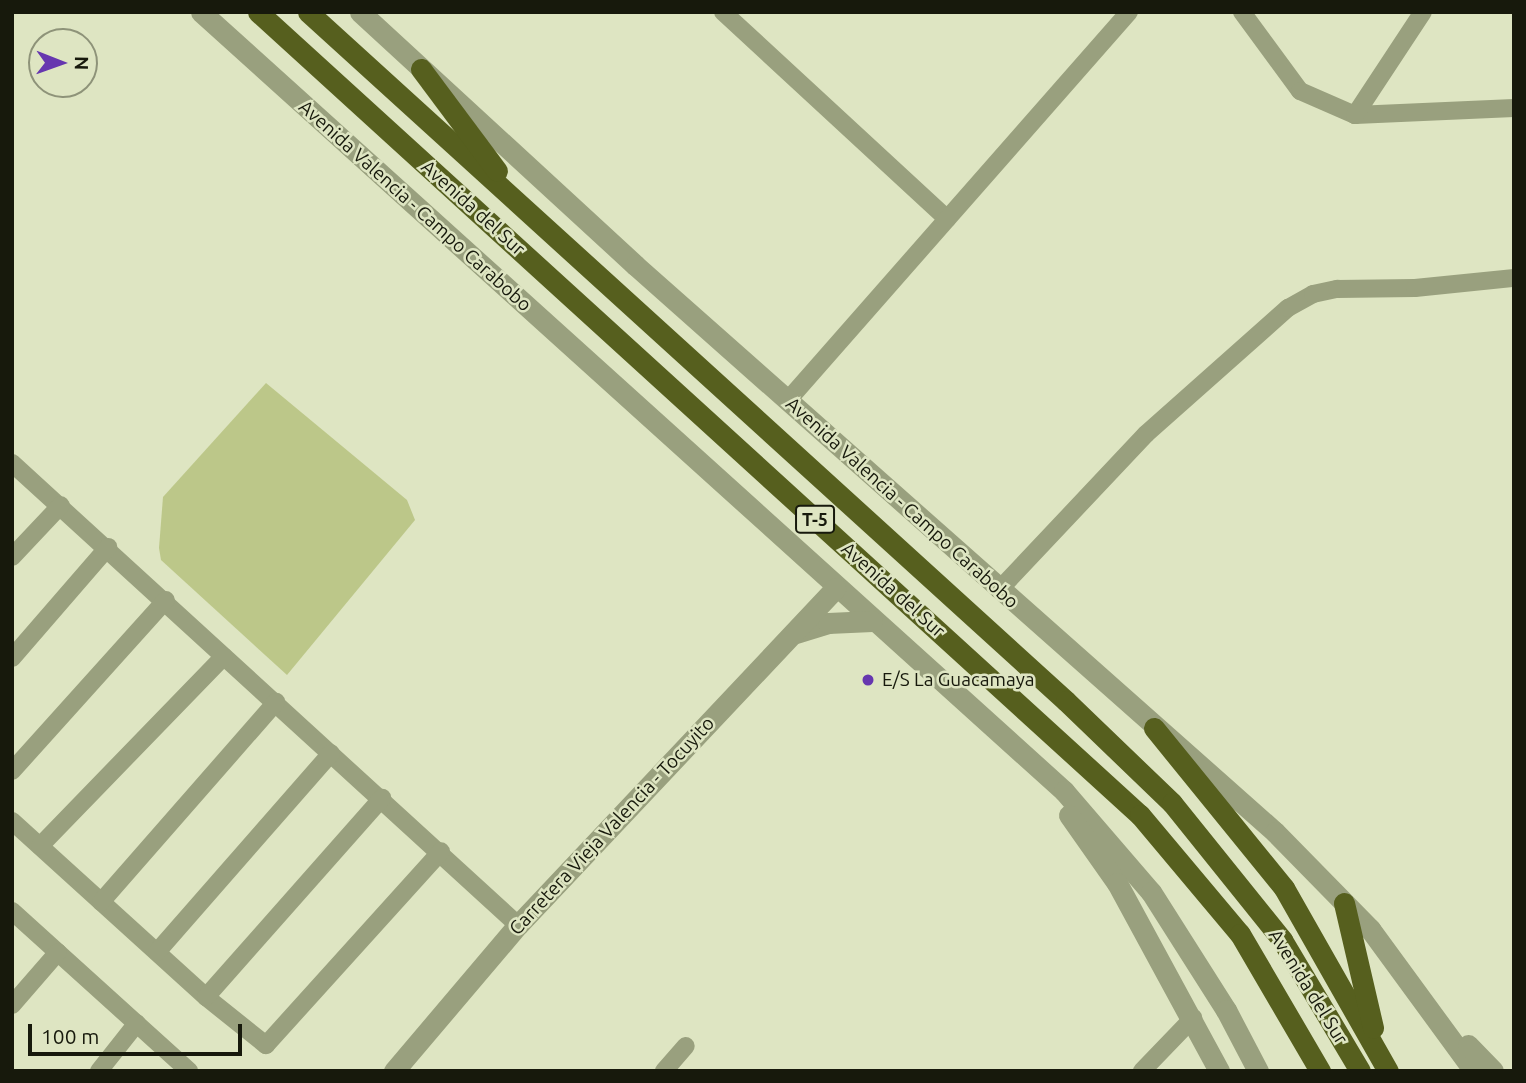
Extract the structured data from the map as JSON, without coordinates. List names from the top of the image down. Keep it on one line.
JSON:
{"streets":{"highway":["Avenida del Sur","T-5"],"street":["Avenida Valencia - Campo Carabobo","Carretera Vieja Valencia - Tocuyito"]},"crossings":[["Avenida Valencia - Campo Carabobo","Carretera Vieja Valencia - Tocuyito"]],"places":["E/S La Guacamaya"],"scale_bar":"100 m","north":"right"}
